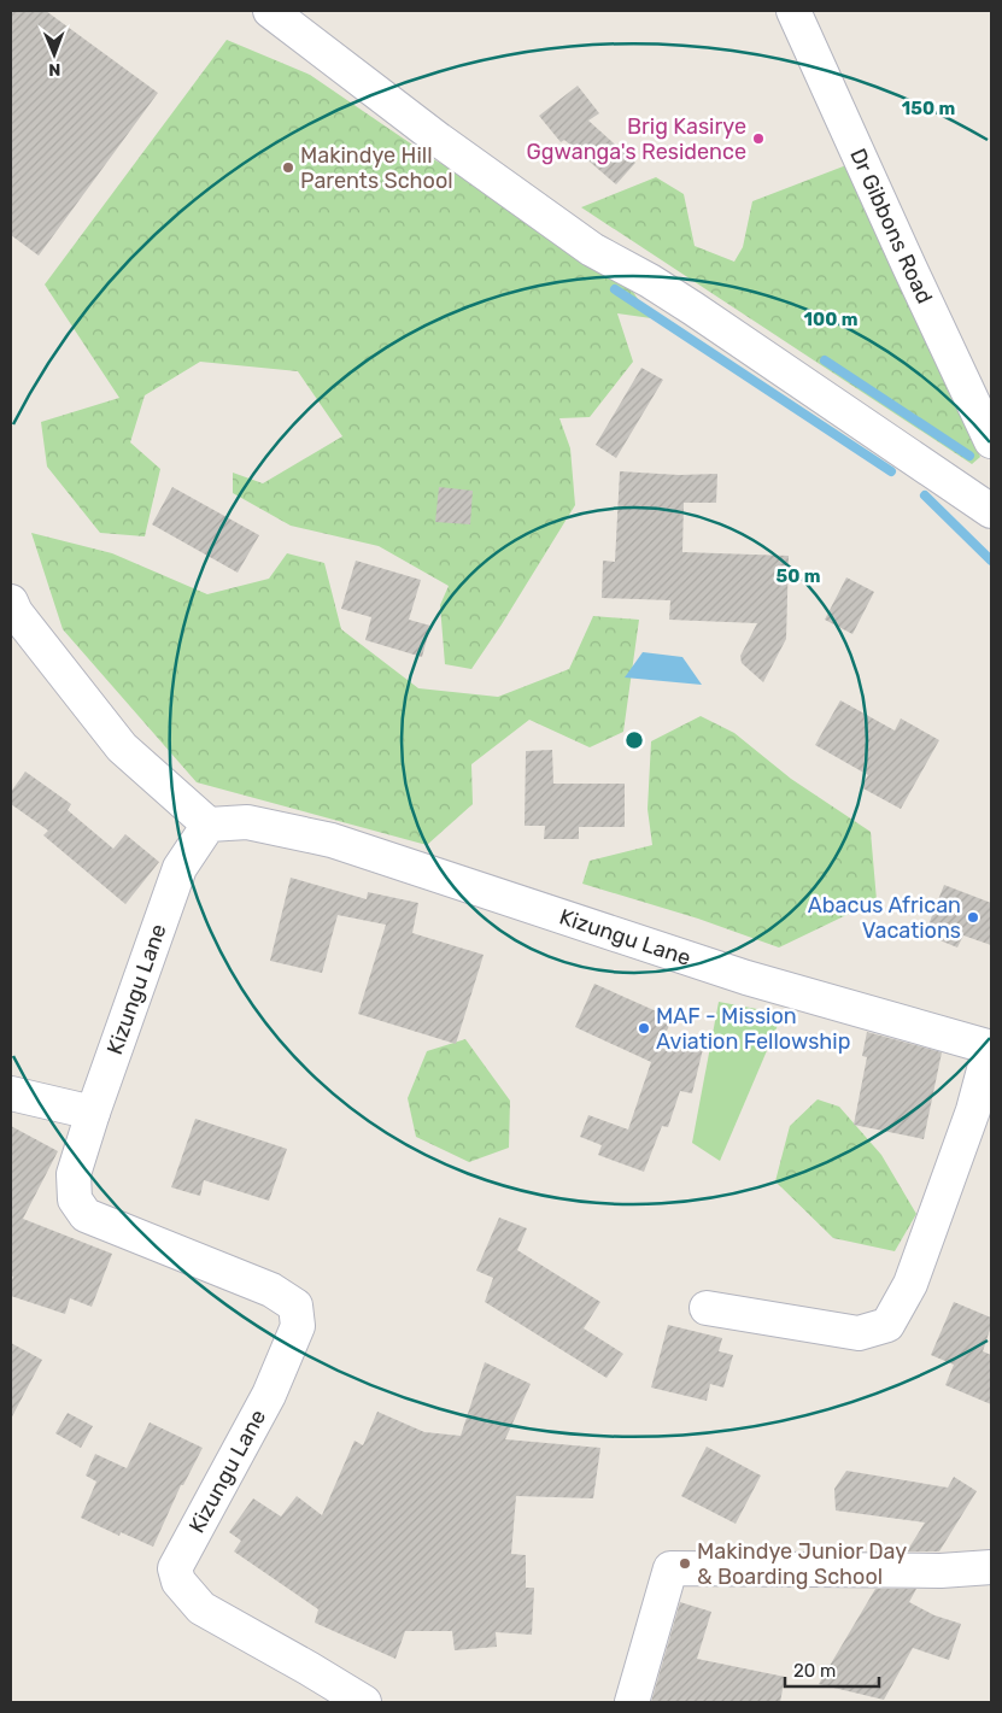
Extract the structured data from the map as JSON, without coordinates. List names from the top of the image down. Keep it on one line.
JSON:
{"streets":{"street":["Dr Gibbons Road","Kizungu Lane"]},"places":["Brig Kasirye Ggwanga's Residence","Makindye Hill Parents School","Abacus African Vacations","MAF - Mission Aviation Fellowship","Makindye Junior Day & Boarding School"],"scale_bar":"20 m","north":"bottom","rings":["150 m","100 m","50 m"]}
